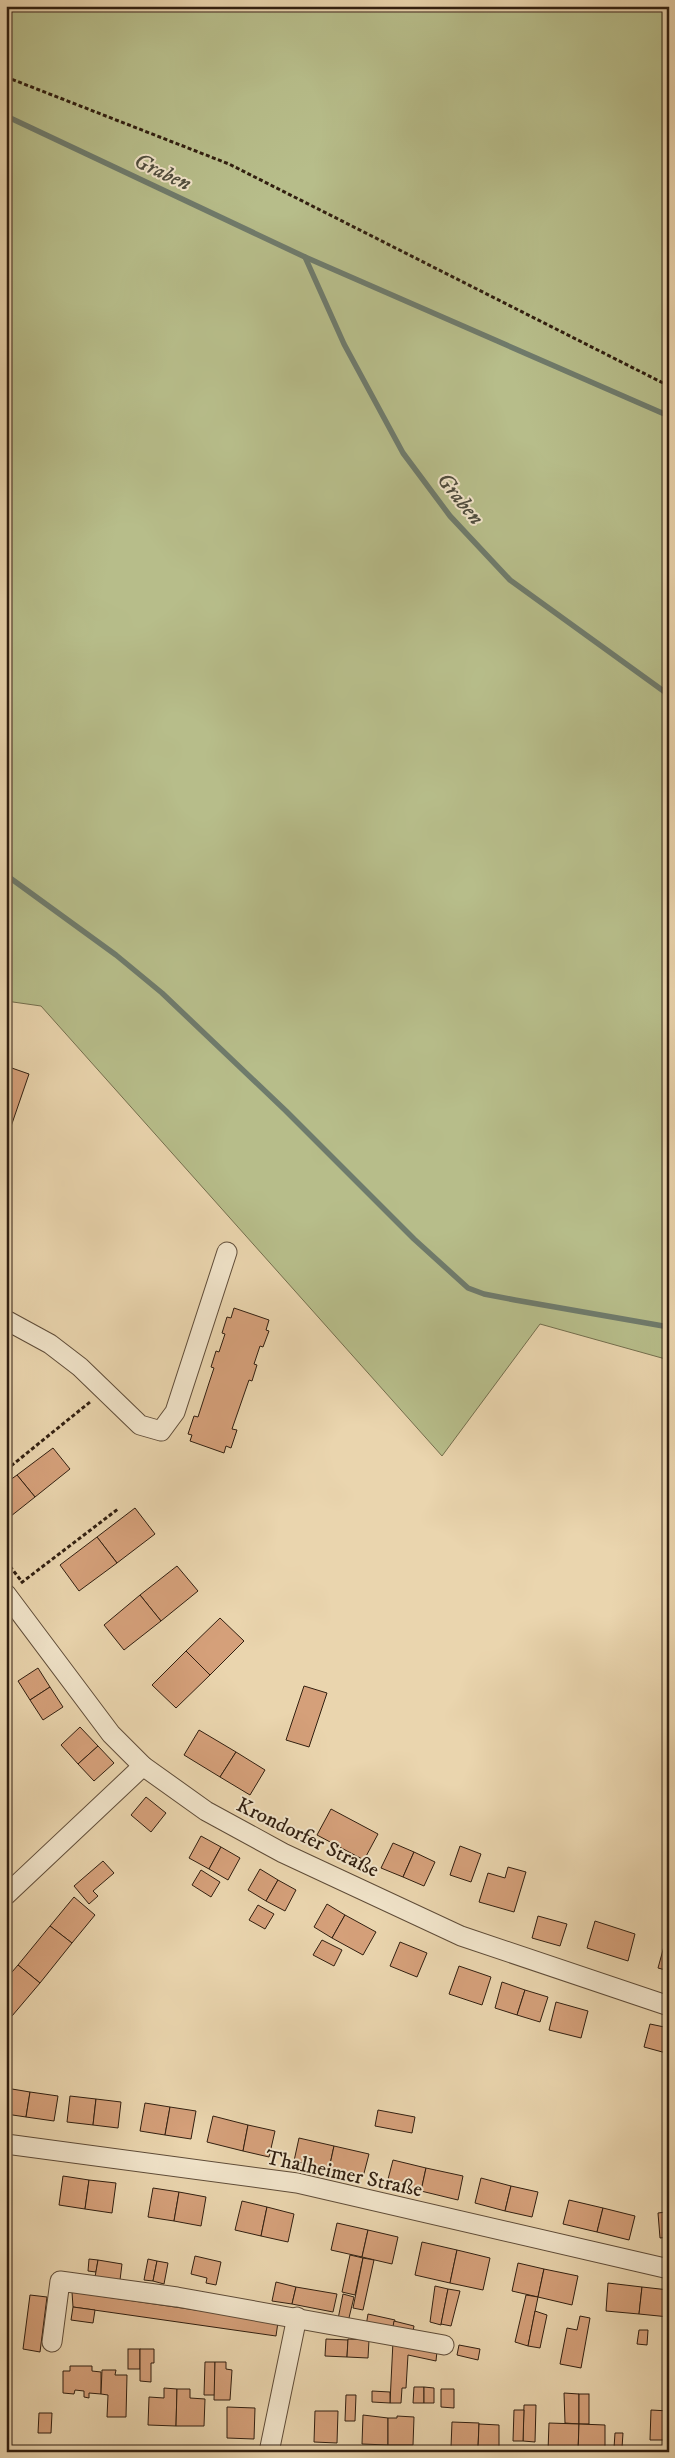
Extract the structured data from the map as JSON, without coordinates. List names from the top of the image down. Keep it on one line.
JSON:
{"streets":{"street":["Krondorfer Straße","Thalheimer Straße"]},"water":["Graben"]}
